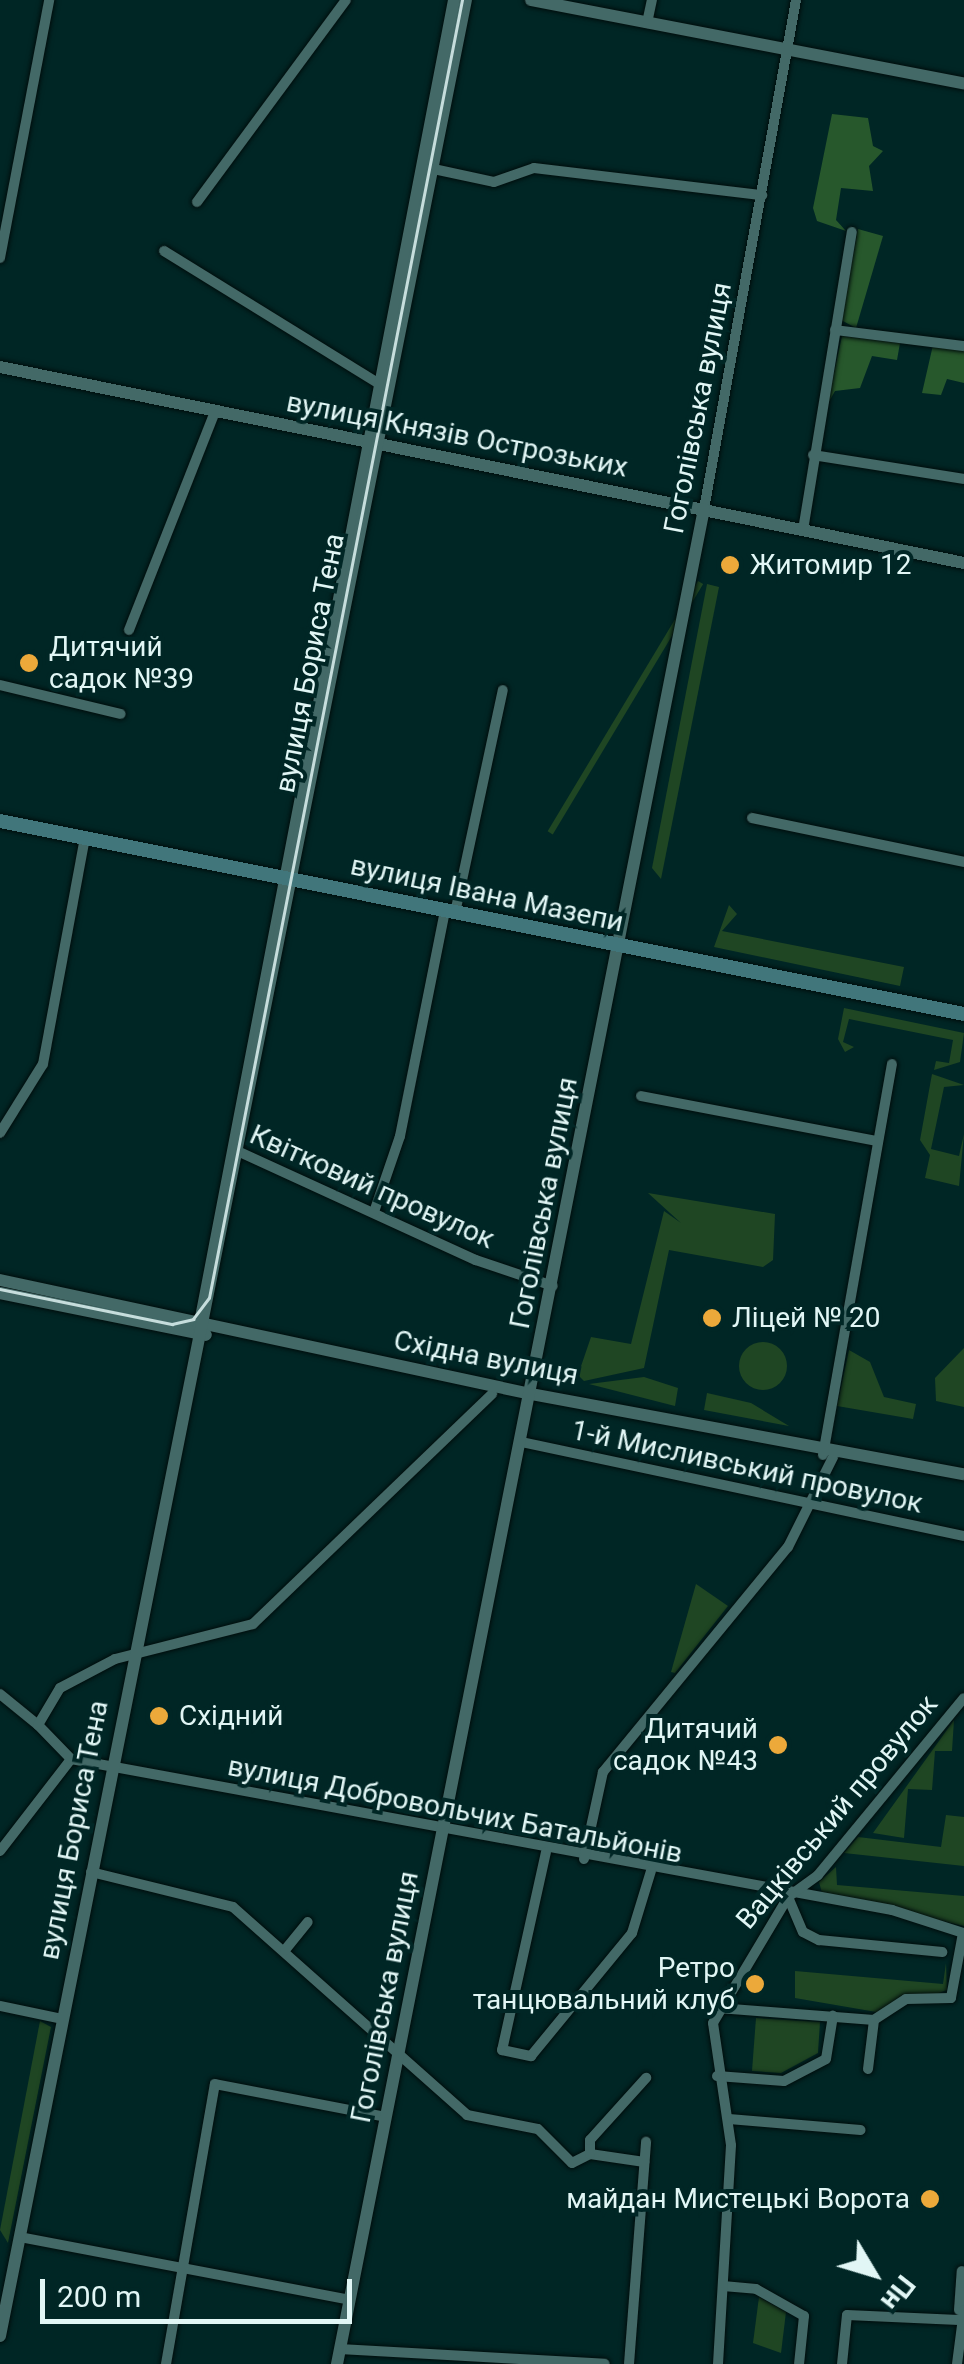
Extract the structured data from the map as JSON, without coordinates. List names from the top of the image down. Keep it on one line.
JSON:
{"streets":{"main road":["вулиця Івана Мазепи"],"street":["Гоголівська вулиця","вулиця Князів Острозьких","вулиця Бориса Тена","Квітковий провулок","Східна вулиця","1-й Мисливський провулок","вулиця Добровольчих Батальйонів","Вацківський провулок"]},"crossings":[["Гоголівська вулиця","вулиця Князів Острозьких"],["Гоголівська вулиця","вулиця Івана Мазепи"],["Гоголівська вулиця","Квітковий провулок"],["Гоголівська вулиця","Східна вулиця"],["Гоголівська вулиця","1-й Мисливський провулок"],["Гоголівська вулиця","вулиця Добровольчих Батальйонів"],["вулиця Князів Острозьких","вулиця Бориса Тена"],["вулиця Бориса Тена","вулиця Івана Мазепи"],["вулиця Бориса Тена","Квітковий провулок"],["вулиця Бориса Тена","Східна вулиця"],["вулиця Бориса Тена","вулиця Добровольчих Батальйонів"],["вулиця Добровольчих Батальйонів","Вацківський провулок"]],"places":["Житомир 12","Дитячий садок №39","Ліцей № 20","Східний","Дитячий садок №43","Ретро танцювальний клуб","майдан Мистецькі Ворота"],"scale_bar":"200 m","north":"bottom right"}
